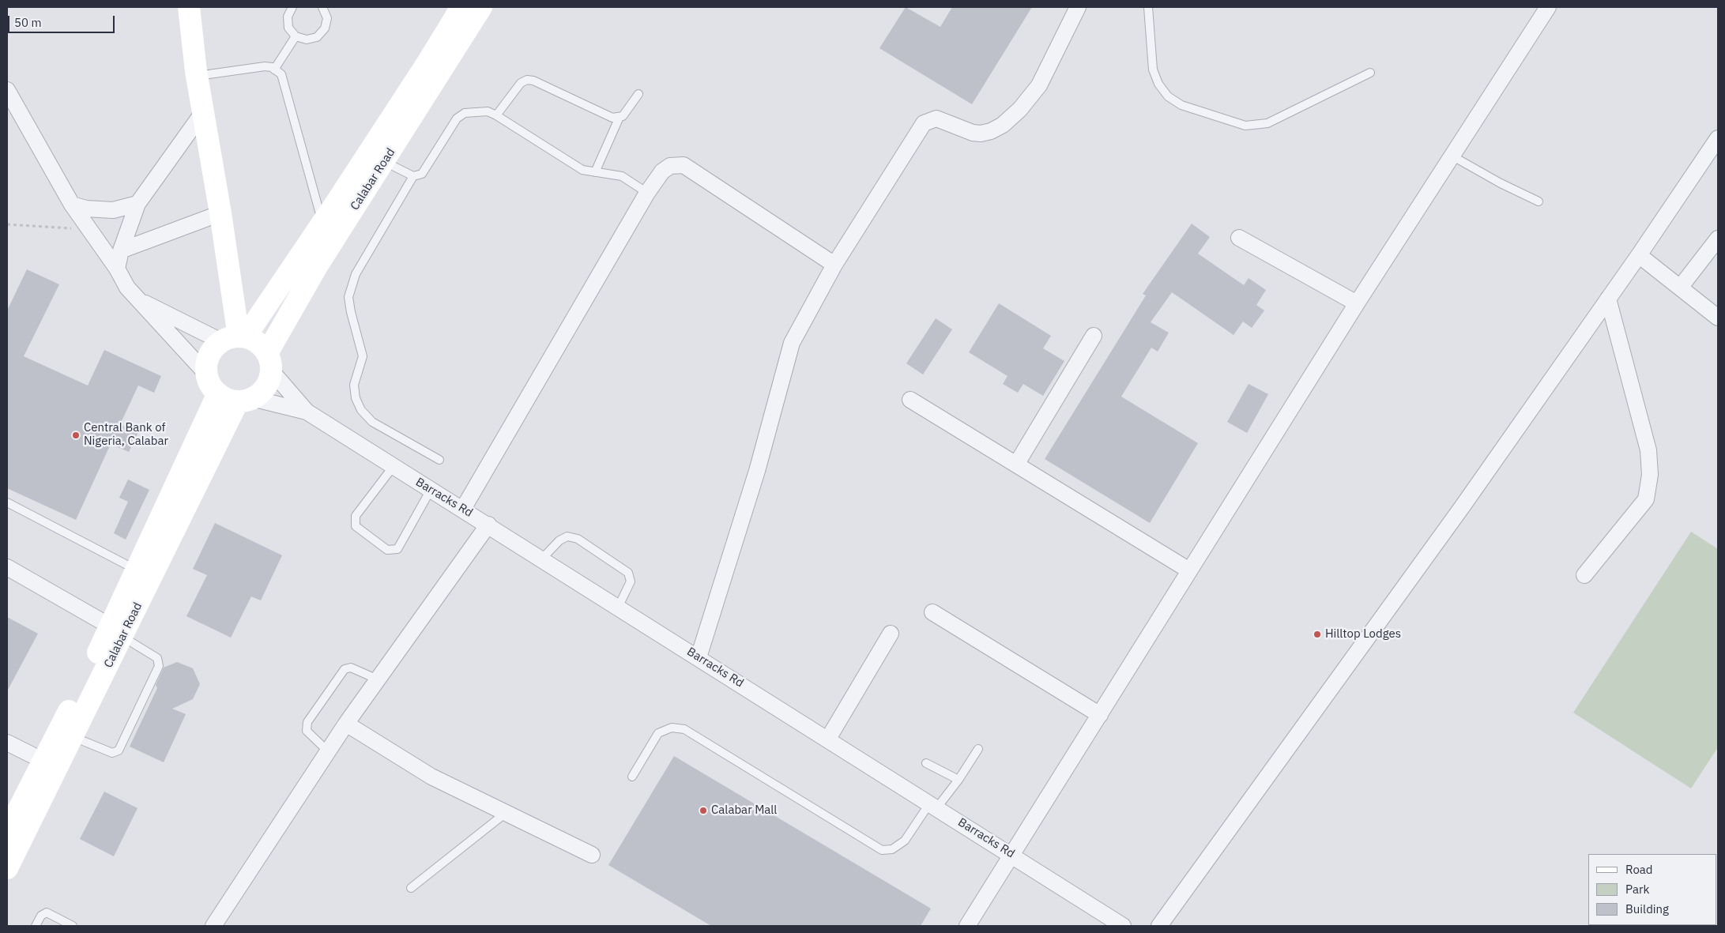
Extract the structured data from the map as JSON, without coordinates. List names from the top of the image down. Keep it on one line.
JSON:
{"streets":{"main road":["Calabar Road"],"street":["Barracks Rd"]},"crossings":[["Calabar Road","Barracks Rd"]],"places":["Central Bank of Nigeria, Calabar","Hilltop Lodges","Calabar Mall"],"legend":["Road","Park","Building"],"scale_bar":"50 m"}
